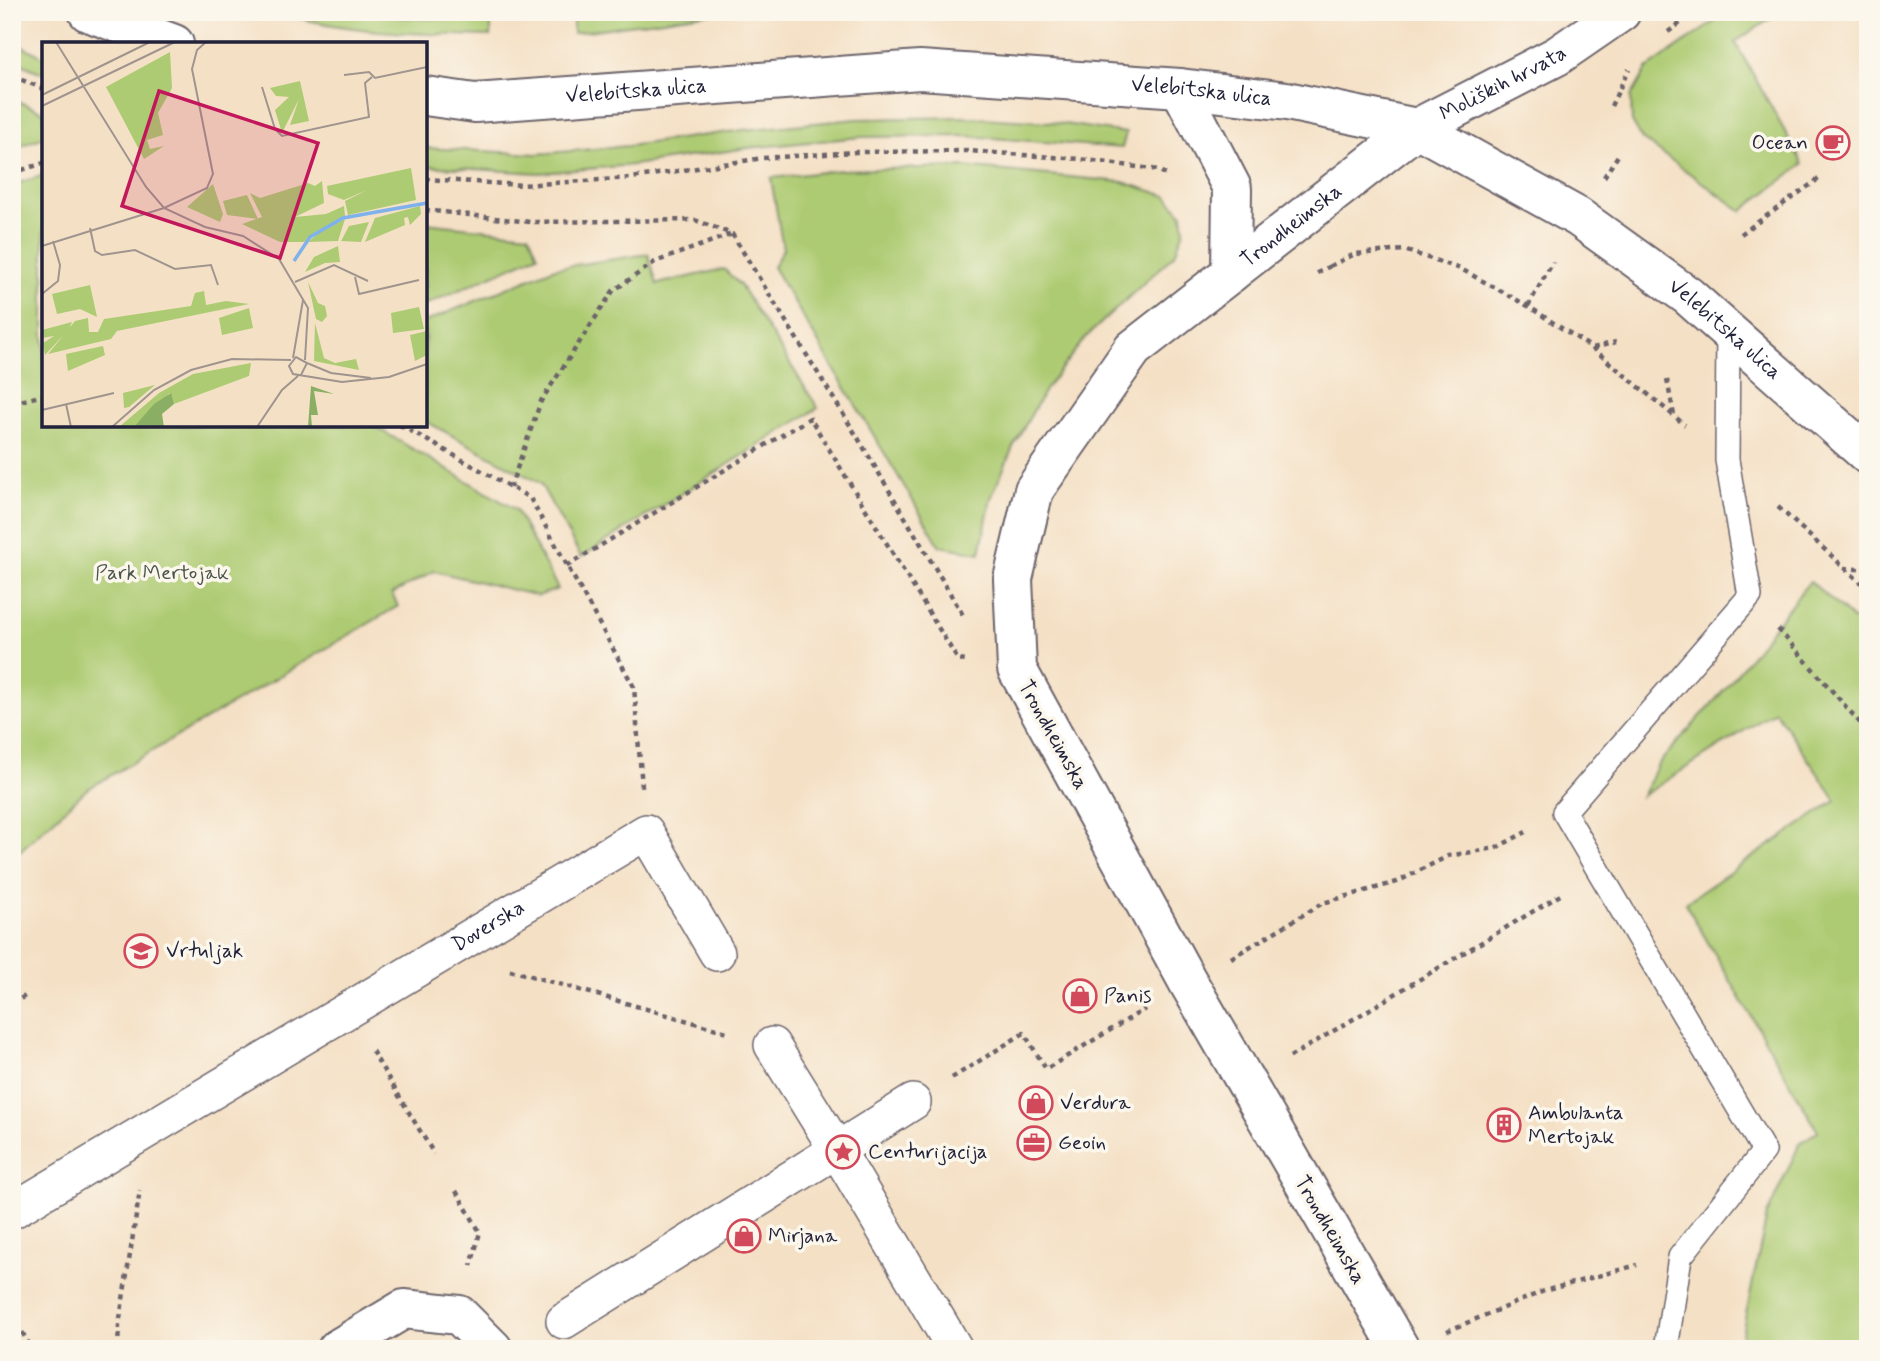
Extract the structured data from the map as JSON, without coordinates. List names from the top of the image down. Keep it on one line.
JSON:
{"streets":{"street":["Moliških hrvata","Velebitska ulica","Trondheimska","Doverska"]},"crossings":[["Moliških hrvata","Velebitska ulica"],["Moliških hrvata","Trondheimska"],["Velebitska ulica","Trondheimska"]],"parks":["Park Mertojak"],"places":{"cafe":["Ocean"],"school or university":["Vrtuljak"],"shop":["Panis","Verdura","Mirjana"],"building":["Ambulanta Mertojak"],"office":["Geoin"],"place":["Centurijacija"]}}
